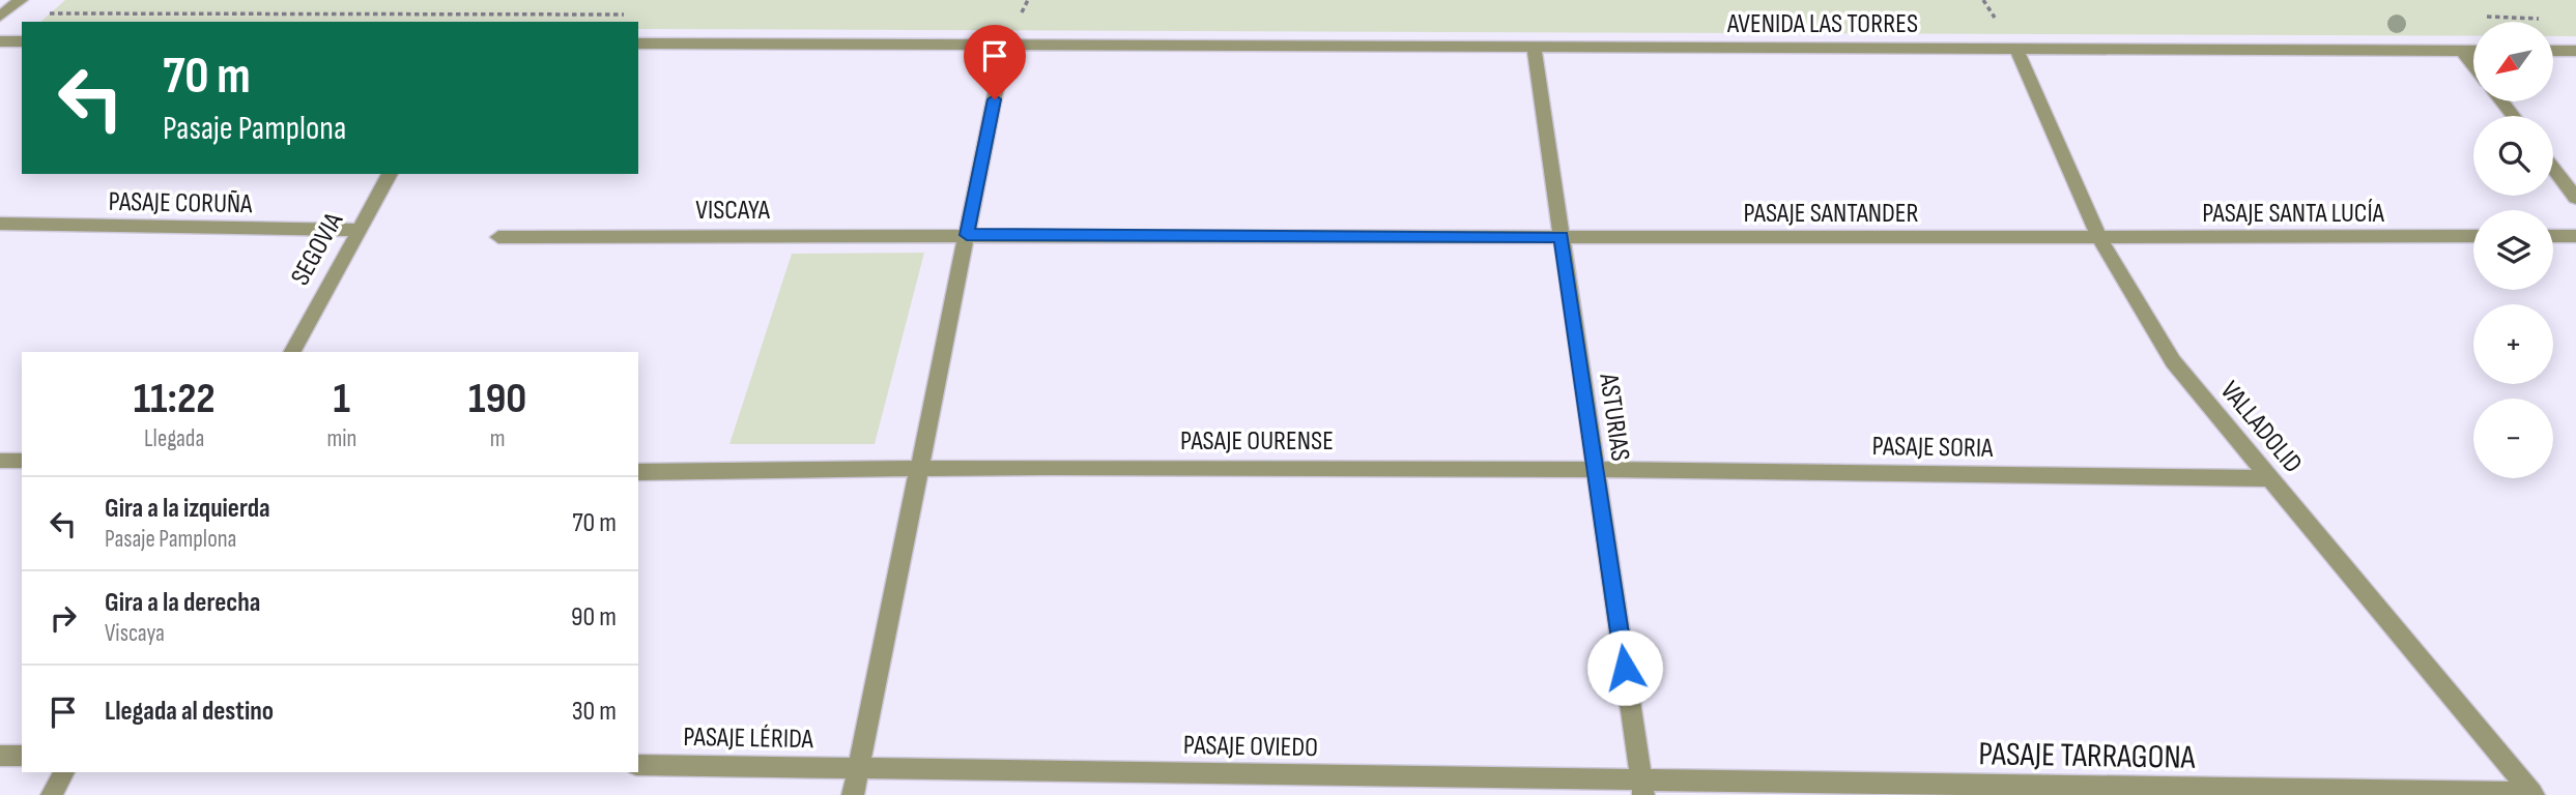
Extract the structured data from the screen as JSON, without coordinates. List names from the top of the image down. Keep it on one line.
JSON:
{"streets":{"street":["AVENIDA LAS TORRES","PASAJE CORUÑA","VISCAYA","PASAJE SANTANDER","PASAJE SANTA LUCÍA","SEGOVIA","ASTURIAS","VALLADOLID","PASAJE OURENSE","PASAJE SORIA","PASAJE LÉRIDA","PASAJE OVIEDO","PASAJE TARRAGONA"]},"crossings":[["AVENIDA LAS TORRES","ASTURIAS"],["AVENIDA LAS TORRES","VALLADOLID"],["PASAJE CORUÑA","SEGOVIA"],["VISCAYA","PASAJE SANTANDER"],["VISCAYA","ASTURIAS"],["PASAJE SANTANDER","PASAJE SANTA LUCÍA"],["PASAJE SANTANDER","ASTURIAS"],["PASAJE SANTANDER","VALLADOLID"],["PASAJE SANTA LUCÍA","VALLADOLID"],["ASTURIAS","PASAJE OURENSE"],["ASTURIAS","PASAJE SORIA"],["ASTURIAS","PASAJE OVIEDO"],["ASTURIAS","PASAJE TARRAGONA"],["VALLADOLID","PASAJE SORIA"],["VALLADOLID","PASAJE TARRAGONA"],["PASAJE OURENSE","PASAJE SORIA"],["PASAJE LÉRIDA","PASAJE OVIEDO"],["PASAJE OVIEDO","PASAJE TARRAGONA"]],"north":"bottom left","page":{"map_buttons":["+","−"],"turn":["70 m","Pasaje Pamplona"],"eta":["11:22","Llegada","1","min","190","m"],"list":[{"name":"Gira a la izquierda","note":"Pasaje Pamplona","value":"70 m"},{"name":"Gira a la derecha","note":"Viscaya","value":"90 m"},{"name":"Llegada al destino","value":"30 m"}]}}
